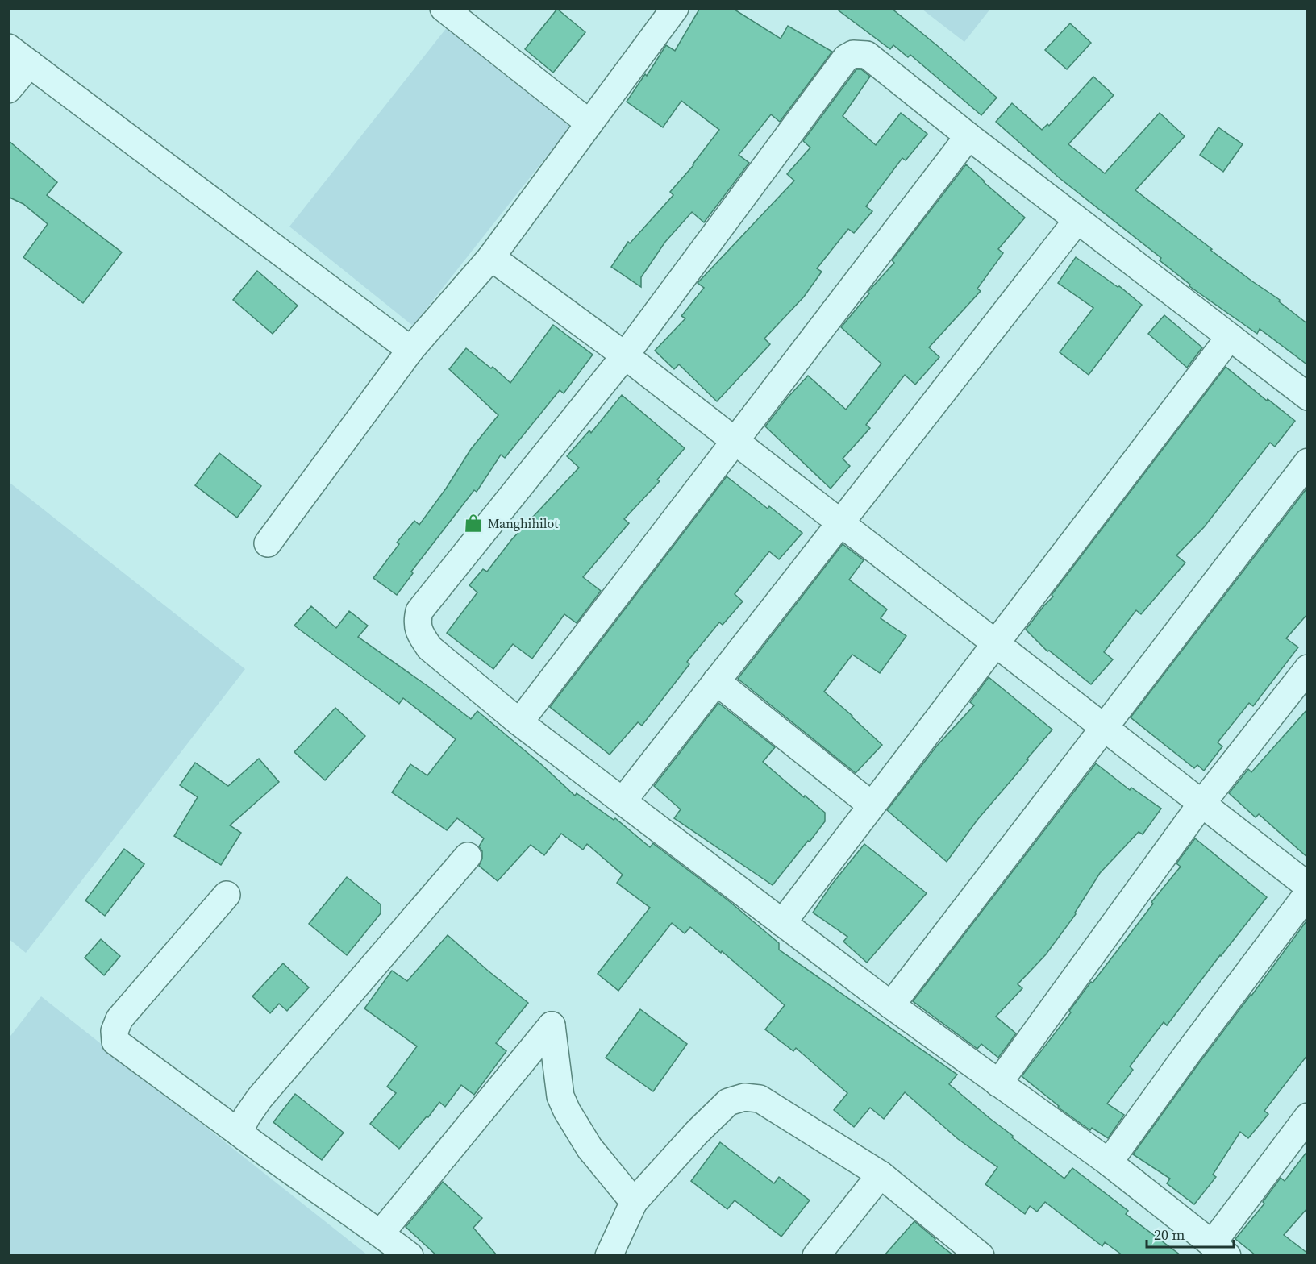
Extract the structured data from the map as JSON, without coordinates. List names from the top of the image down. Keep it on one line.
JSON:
{"places":{"shop":["Manghihilot"]},"scale_bar":"20 m"}
